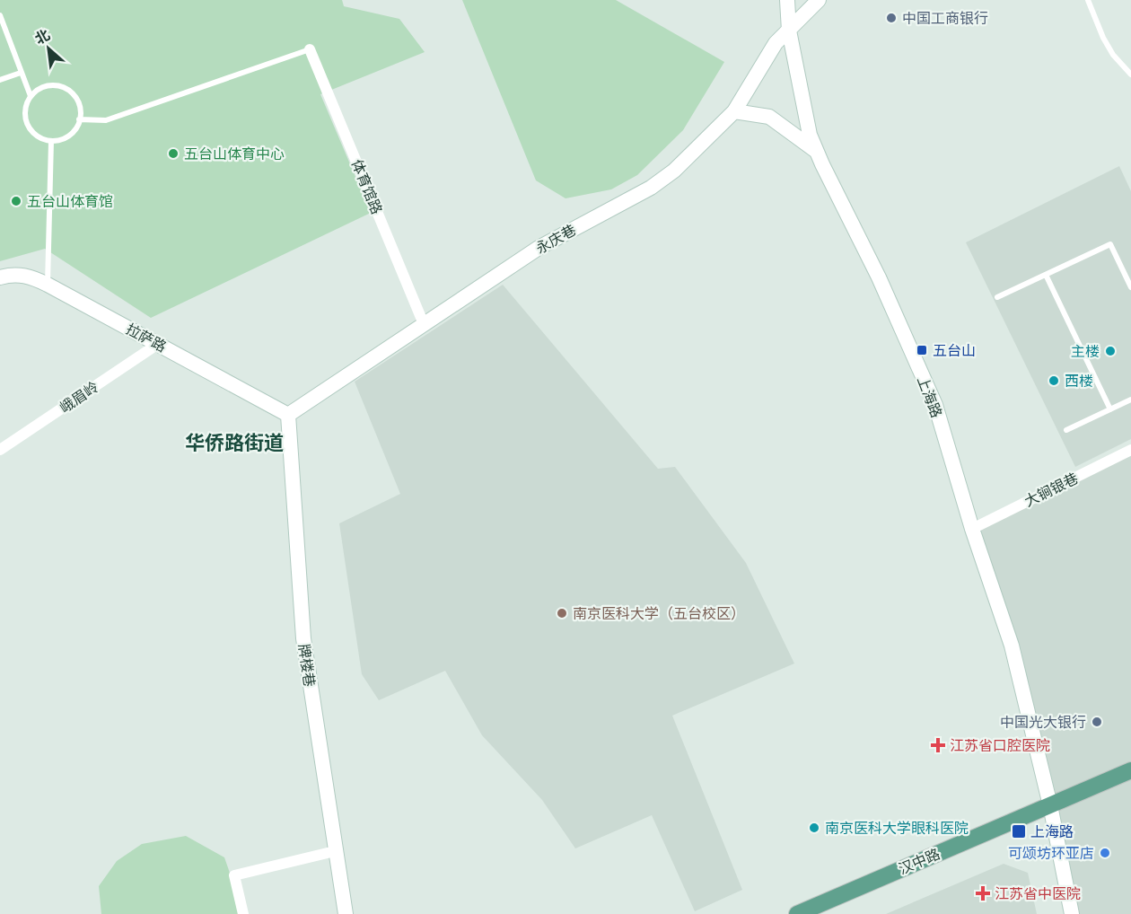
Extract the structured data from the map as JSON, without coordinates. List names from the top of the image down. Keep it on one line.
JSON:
{"streets":{"main road":["汉中路"],"street":["体育馆路","永庆巷","拉萨路","峨眉岭","上海路","大锏银巷","牌楼巷"]},"crossings":[["体育馆路","永庆巷"],["永庆巷","拉萨路"],["永庆巷","上海路"],["永庆巷","牌楼巷"],["拉萨路","峨眉岭"],["拉萨路","牌楼巷"],["上海路","大锏银巷"],["上海路","汉中路"]],"districts":["华侨路街道"],"places":{"other":["中国工商银行","五台山体育中心","五台山体育馆","主楼","西楼","南京医科大学（五台校区）","中国光大银行","南京医科大学眼科医院","可颂坊环亚店"],"transit":["五台山","上海路"],"health":["江苏省口腔医院","江苏省中医院"]},"north":"top left"}
